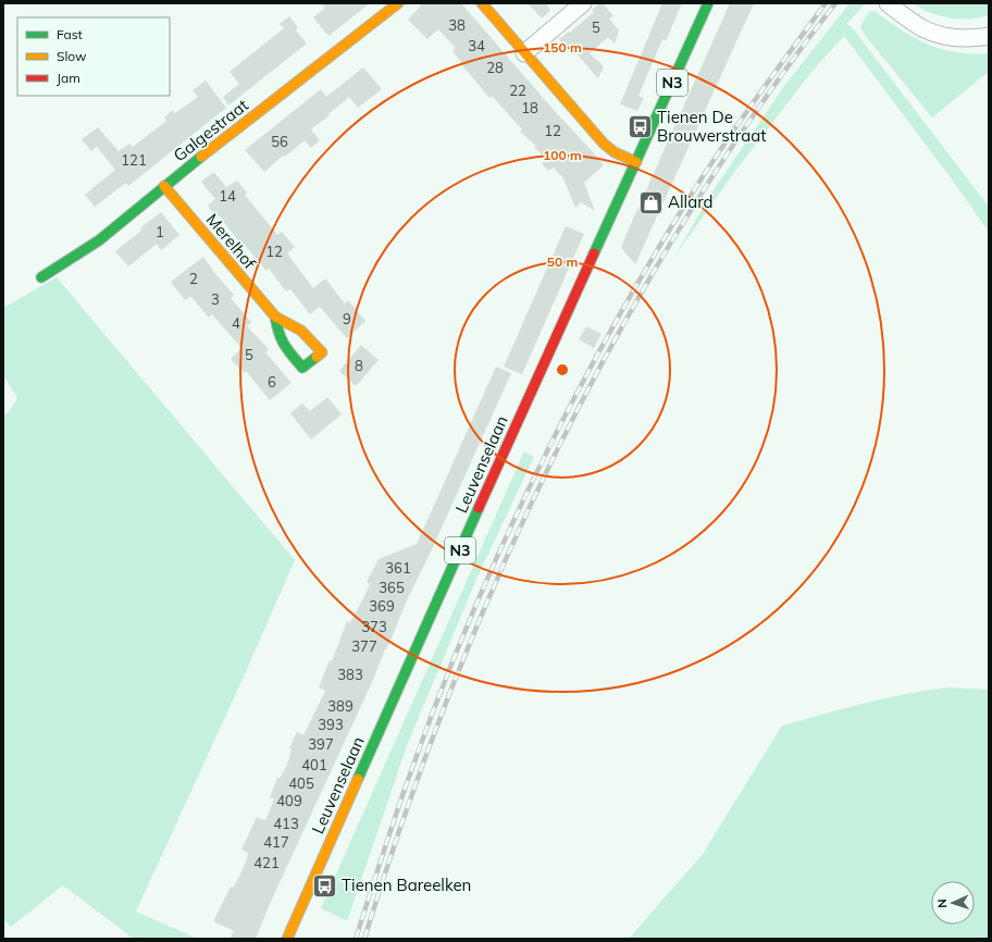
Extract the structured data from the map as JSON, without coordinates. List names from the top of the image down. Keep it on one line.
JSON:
{"streets":{"main road":["N3","Galgestraat","Merelhof","Leuvenselaan"]},"crossings":[["Galgestraat","Merelhof"]],"places":{"bus stop":["Tienen De Brouwerstraat","Tienen Bareelken"],"shop":["Allard"]},"house_numbers":["38","5","34","28","22","18","12","56","121","14","1","12","2","3","9","4","5","8","6","361","365","369","373","377","383","389","393","397","401","405","409","413","417","421"],"legend":["Fast","Slow","Jam"],"north":"left","rings":["150 m","100 m","50 m"]}
